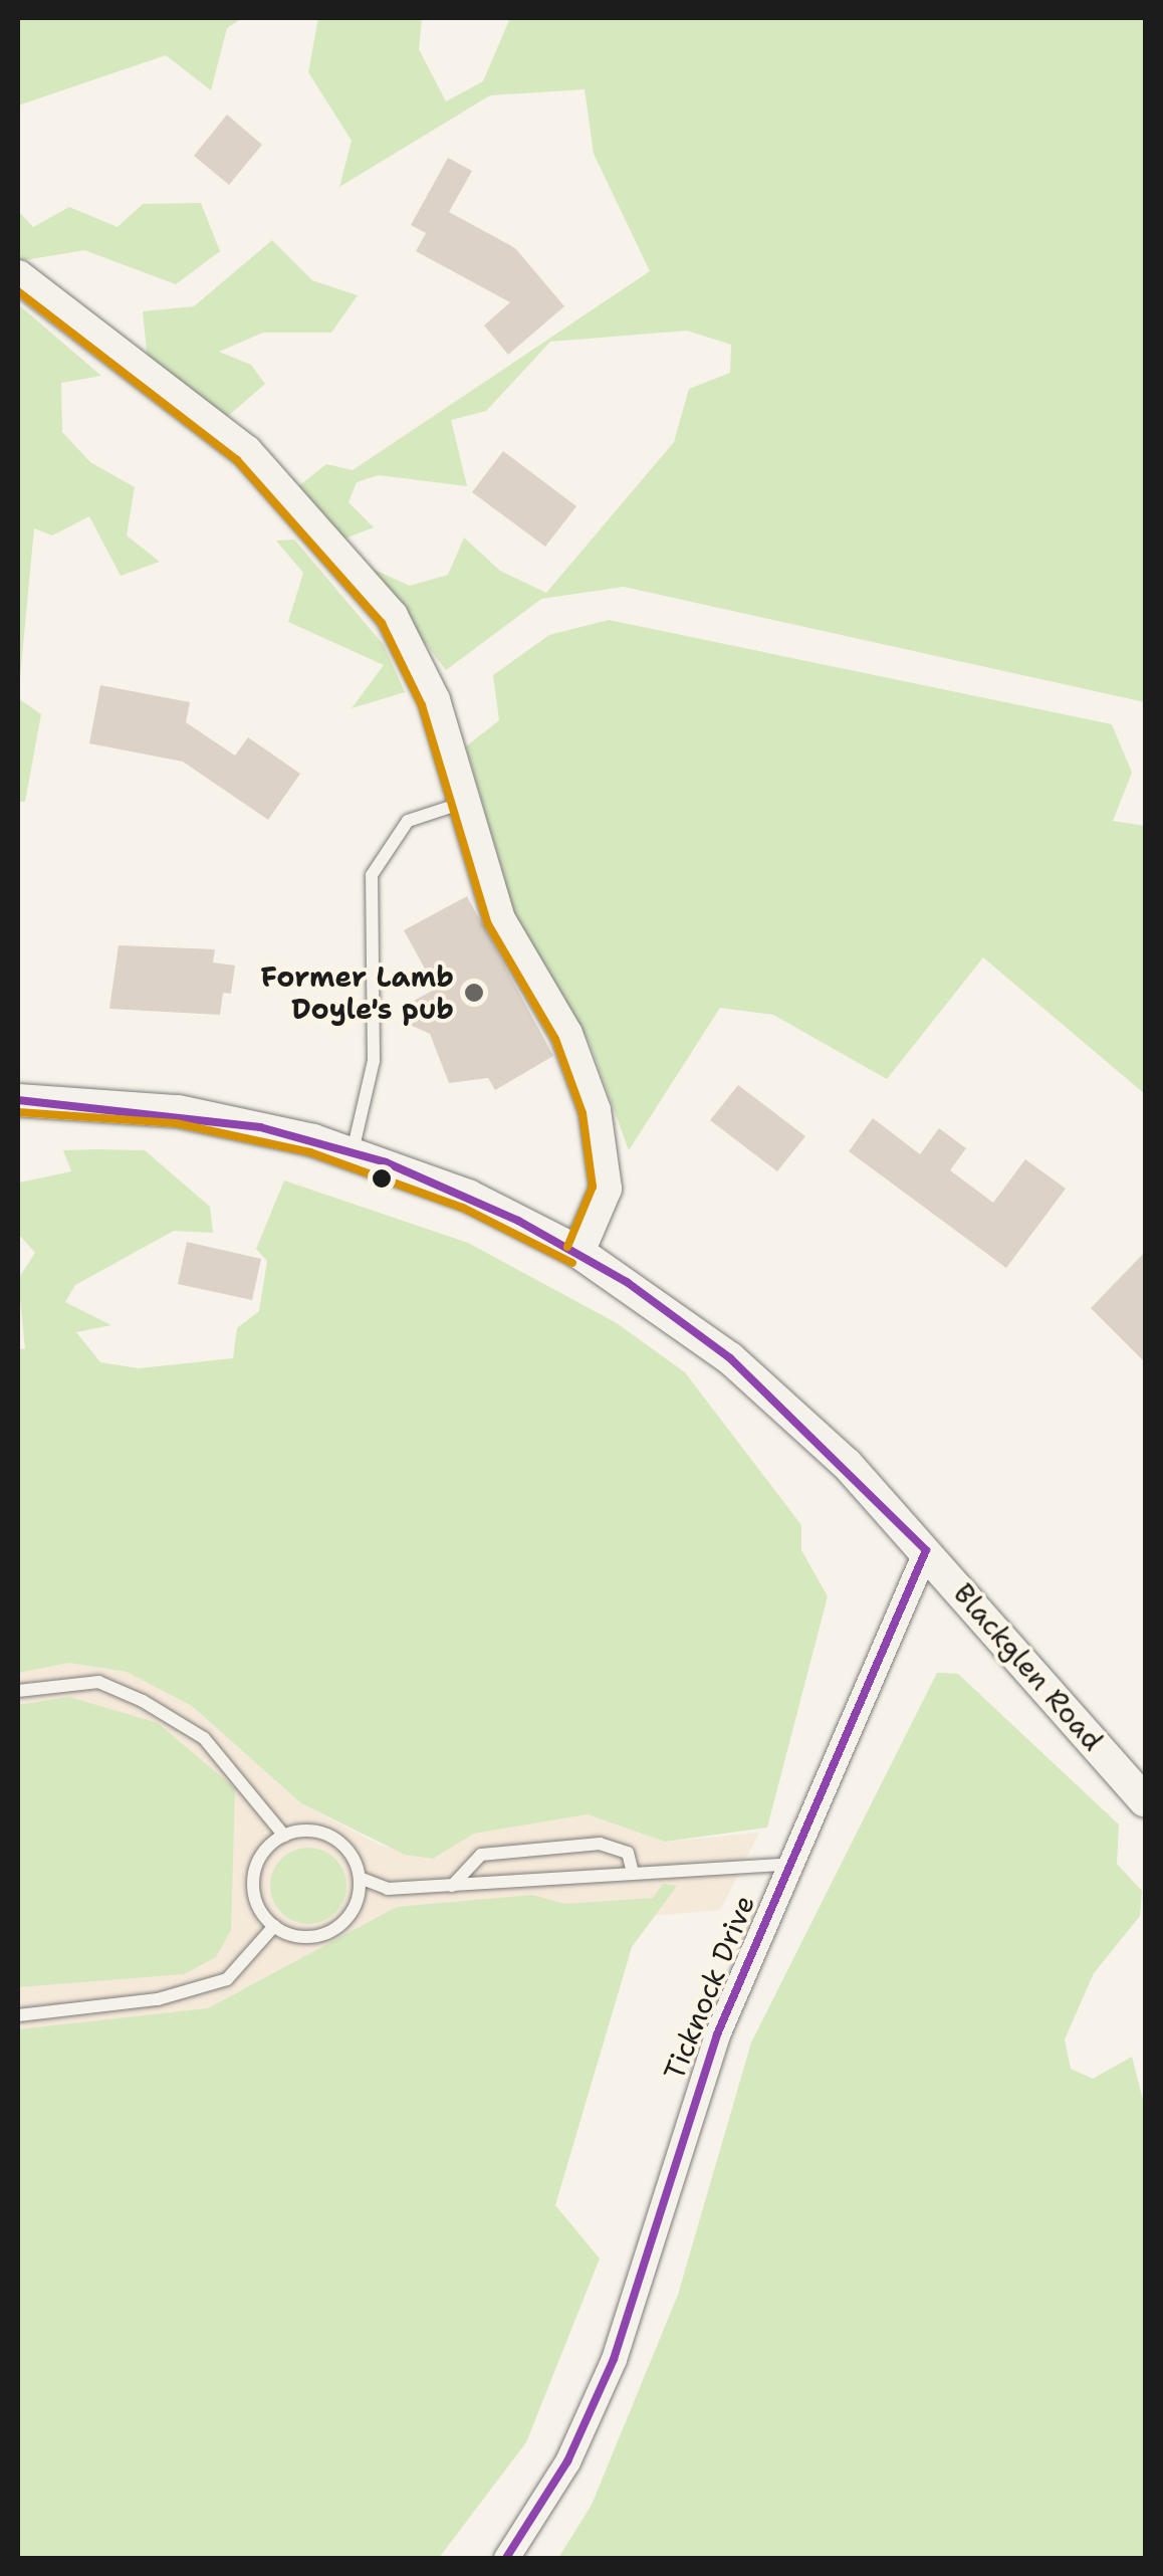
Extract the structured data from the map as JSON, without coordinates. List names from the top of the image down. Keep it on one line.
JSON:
{"streets":{"street":["Blackglen Road","Ticknock Drive"]},"crossings":[["Blackglen Road","Ticknock Drive"]],"places":["Former Lamb Doyle's pub"]}
